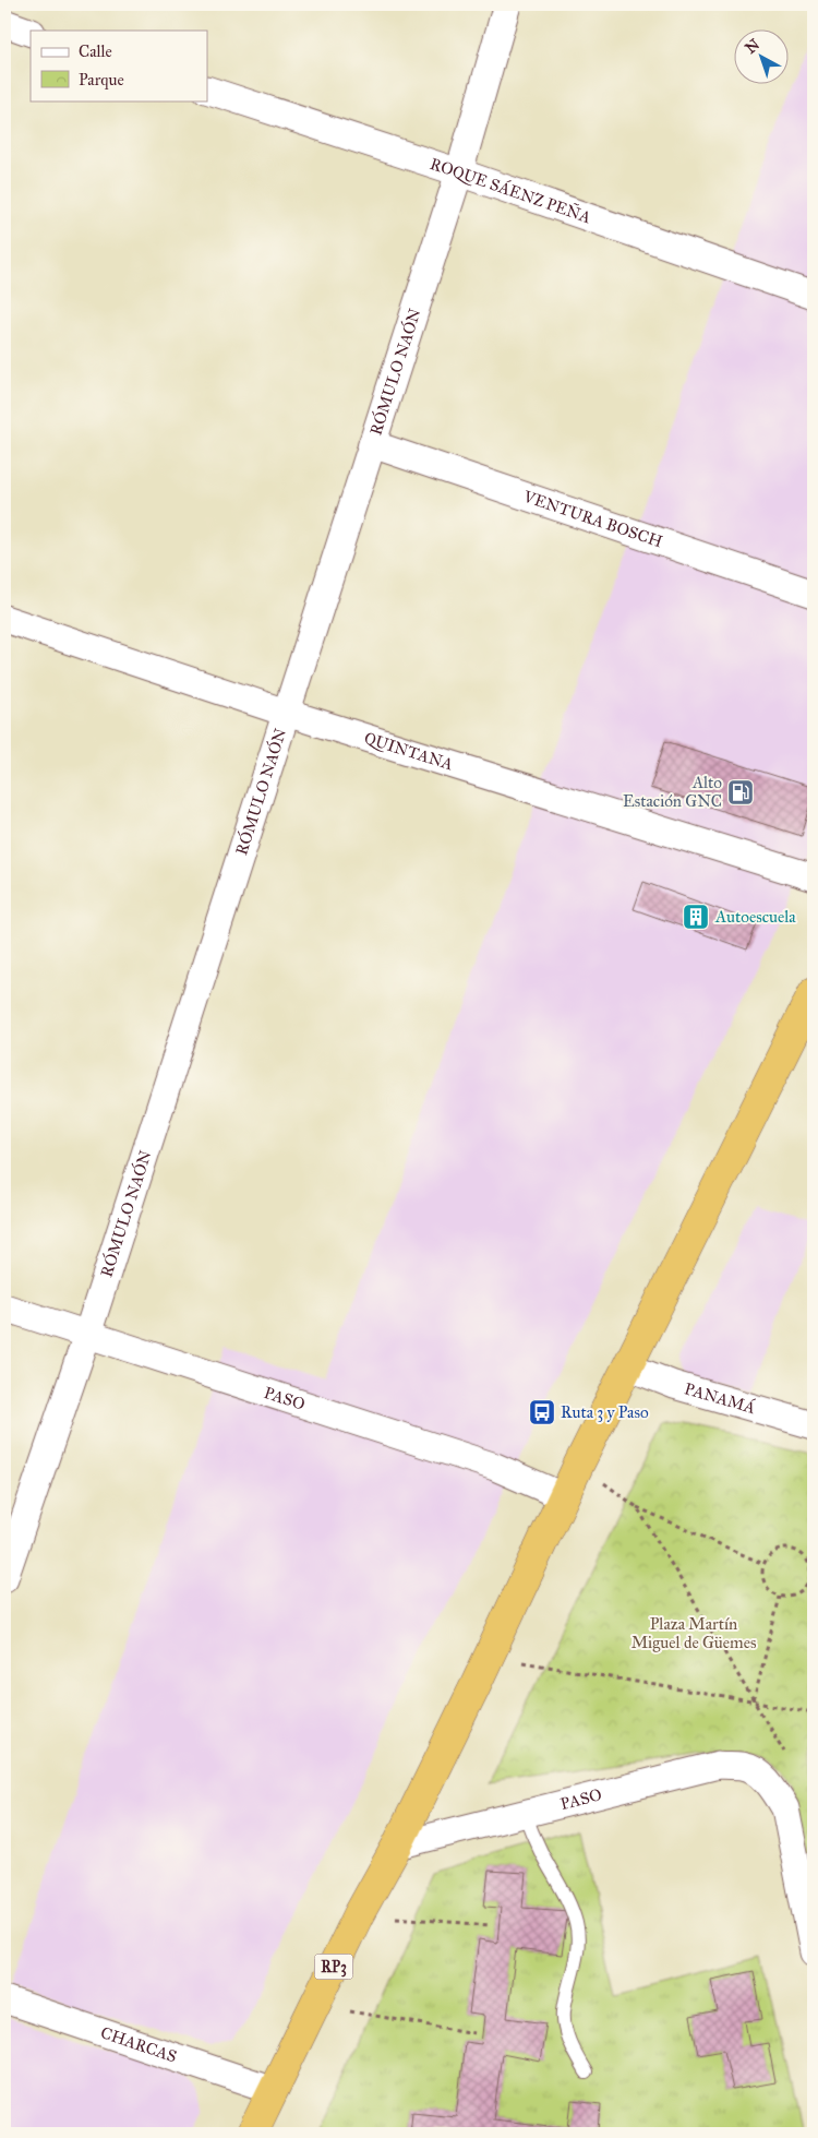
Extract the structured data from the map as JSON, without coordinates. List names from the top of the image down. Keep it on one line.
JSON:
{"streets":{"highway":["RP3"],"street":["ROQUE SÁENZ PEÑA","RÓMULO NAÓN","VENTURA BOSCH","QUINTANA","PANAMÁ","PASO","CHARCAS"]},"crossings":[["ROQUE SÁENZ PEÑA","RÓMULO NAÓN"],["RÓMULO NAÓN","VENTURA BOSCH"],["RÓMULO NAÓN","QUINTANA"],["RÓMULO NAÓN","PASO"],["PANAMÁ","RP3"],["PASO","RP3"],["RP3","CHARCAS"]],"parks":["Plaza Martín Miguel de Güemes"],"places":{"fuel station":["Alto Estación GNC"],"building":["Autoescuela"],"bus stop":["Ruta 3 y Paso"]},"legend":["Calle","Parque"],"north":"top left"}
